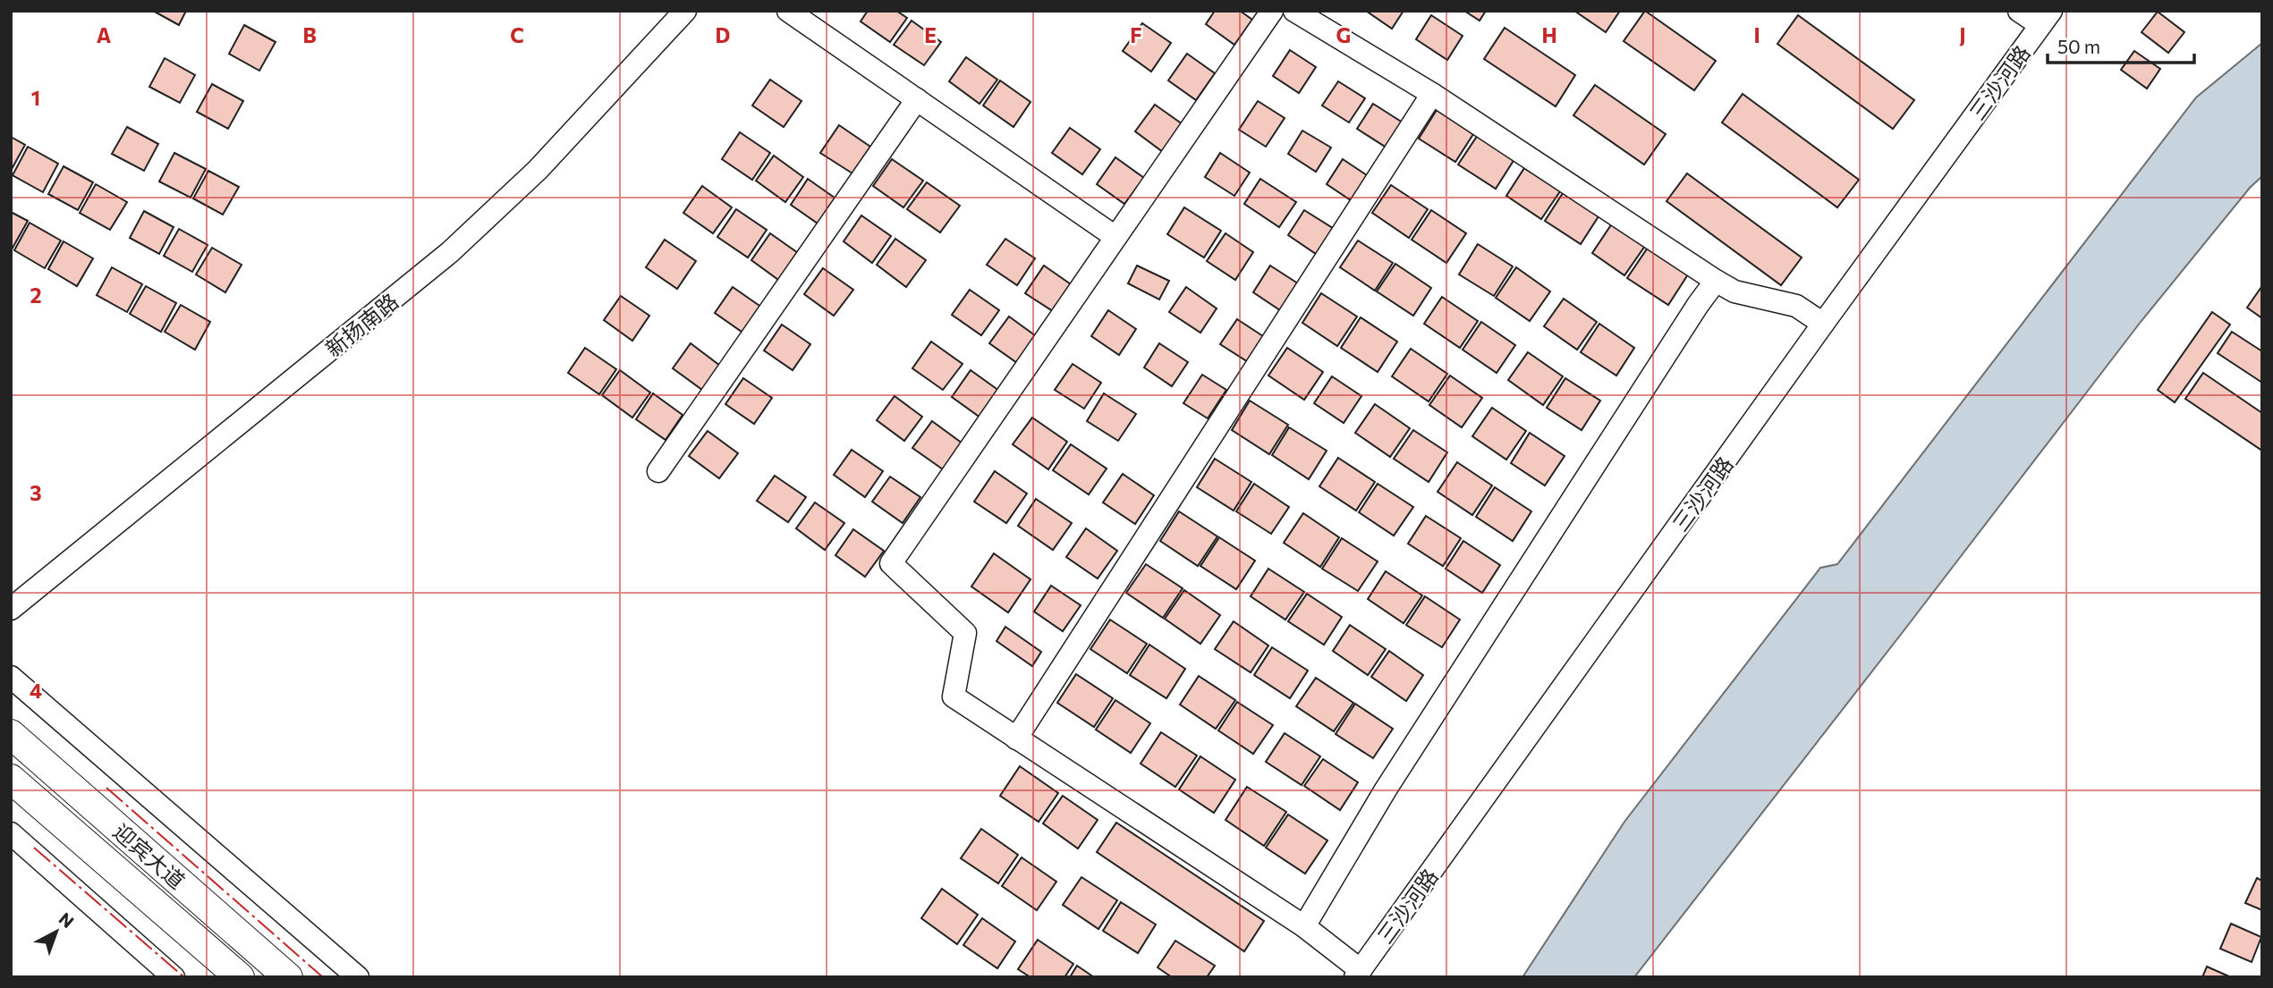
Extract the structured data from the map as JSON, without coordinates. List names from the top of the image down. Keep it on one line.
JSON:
{"streets":{"main road":["迎宾大道"],"street":["三沙河路","新扬南路"]},"scale_bar":"50 m","north":"top right","grid":{"columns":["A","B","C","D","E","F","G","H","I","J"],"rows":["1","2","3","4"]}}
